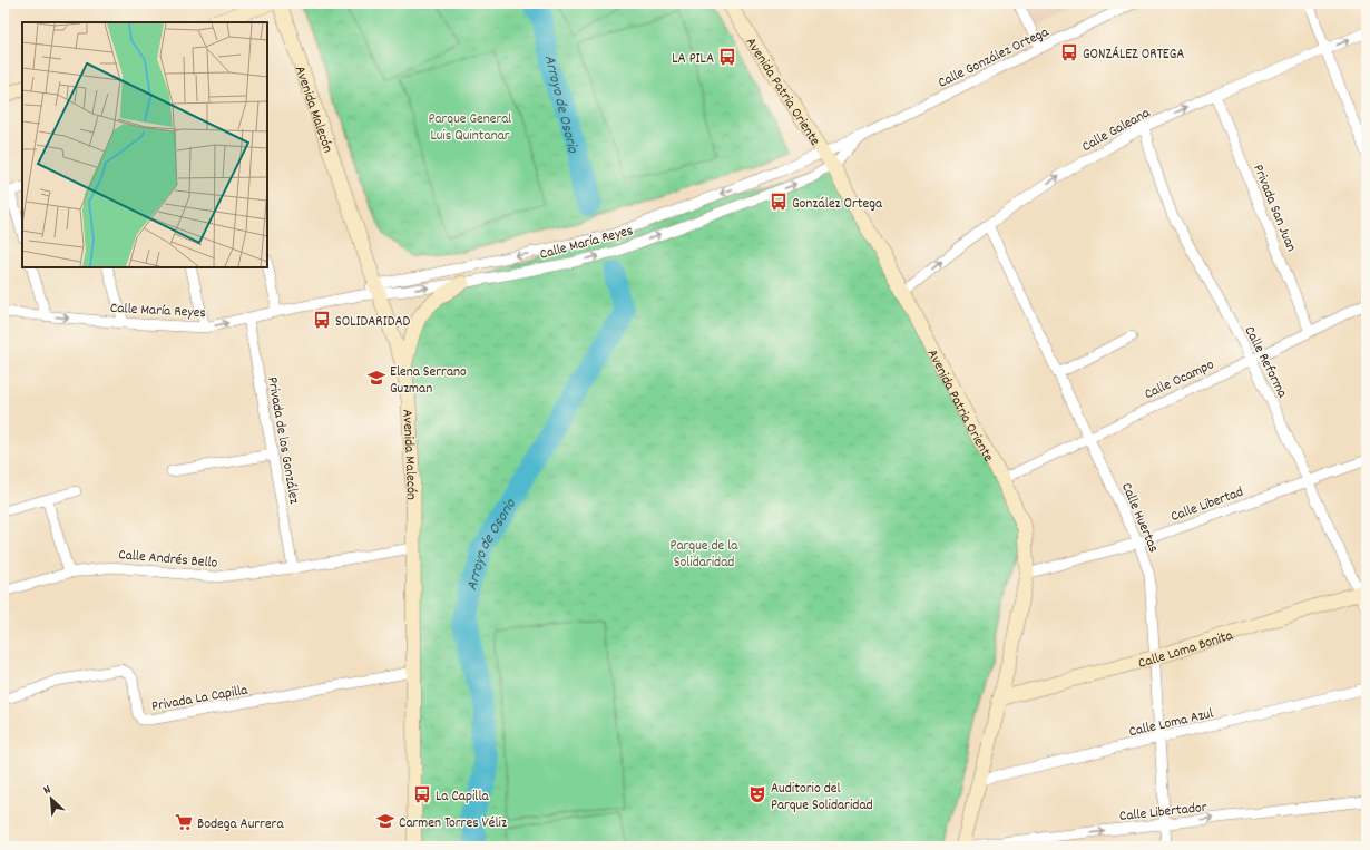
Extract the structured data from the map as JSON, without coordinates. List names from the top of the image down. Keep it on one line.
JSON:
{"streets":{"street":["Calle González Ortega","Avenida Patria Oriente","Avenida Malecón","Calle Galeana","Privada San Juan","Calle María Reyes","Calle Reforma","Calle Ocampo","Privada de los González","Calle Libertad","Calle Huertas","Calle Andrés Bello","Calle Loma Bonita","Privada La Capilla","Calle Loma Azul","Calle Libertador"]},"crossings":[["Calle González Ortega","Avenida Patria Oriente"],["Calle González Ortega","Calle María Reyes"],["Avenida Patria Oriente","Calle Galeana"],["Avenida Patria Oriente","Calle María Reyes"],["Avenida Patria Oriente","Calle Ocampo"],["Avenida Patria Oriente","Calle Libertad"],["Avenida Patria Oriente","Calle Loma Bonita"],["Avenida Patria Oriente","Calle Loma Azul"],["Avenida Patria Oriente","Calle Libertador"],["Avenida Malecón","Calle María Reyes"],["Avenida Malecón","Calle Andrés Bello"],["Avenida Malecón","Privada La Capilla"],["Calle Galeana","Privada San Juan"],["Calle Galeana","Calle Reforma"],["Calle Galeana","Calle Huertas"],["Privada San Juan","Calle Ocampo"],["Calle María Reyes","Privada de los González"],["Calle Reforma","Calle Ocampo"],["Calle Reforma","Calle Libertad"],["Calle Reforma","Calle Loma Bonita"],["Calle Ocampo","Calle Huertas"],["Privada de los González","Calle Andrés Bello"],["Calle Libertad","Calle Huertas"],["Calle Huertas","Calle Loma Bonita"],["Calle Huertas","Calle Loma Azul"],["Calle Huertas","Calle Libertador"]],"one_way":["Calle Galeana","Calle Libertador"],"water":["Arroyo de Osorio"],"parks":["Parque General Luis Quintanar","Parque de la Solidaridad"],"places":{"bus stop":["GONZÁLEZ ORTEGA","LA PILA","González Ortega","SOLIDARIDAD","La Capilla"],"school or university":["Elena Serrano Guzman","Carmen Torres Véliz"],"theatre":["Auditorio del Parque Solidaridad"],"supermarket":["Bodega Aurrera"]},"north":"top left"}
